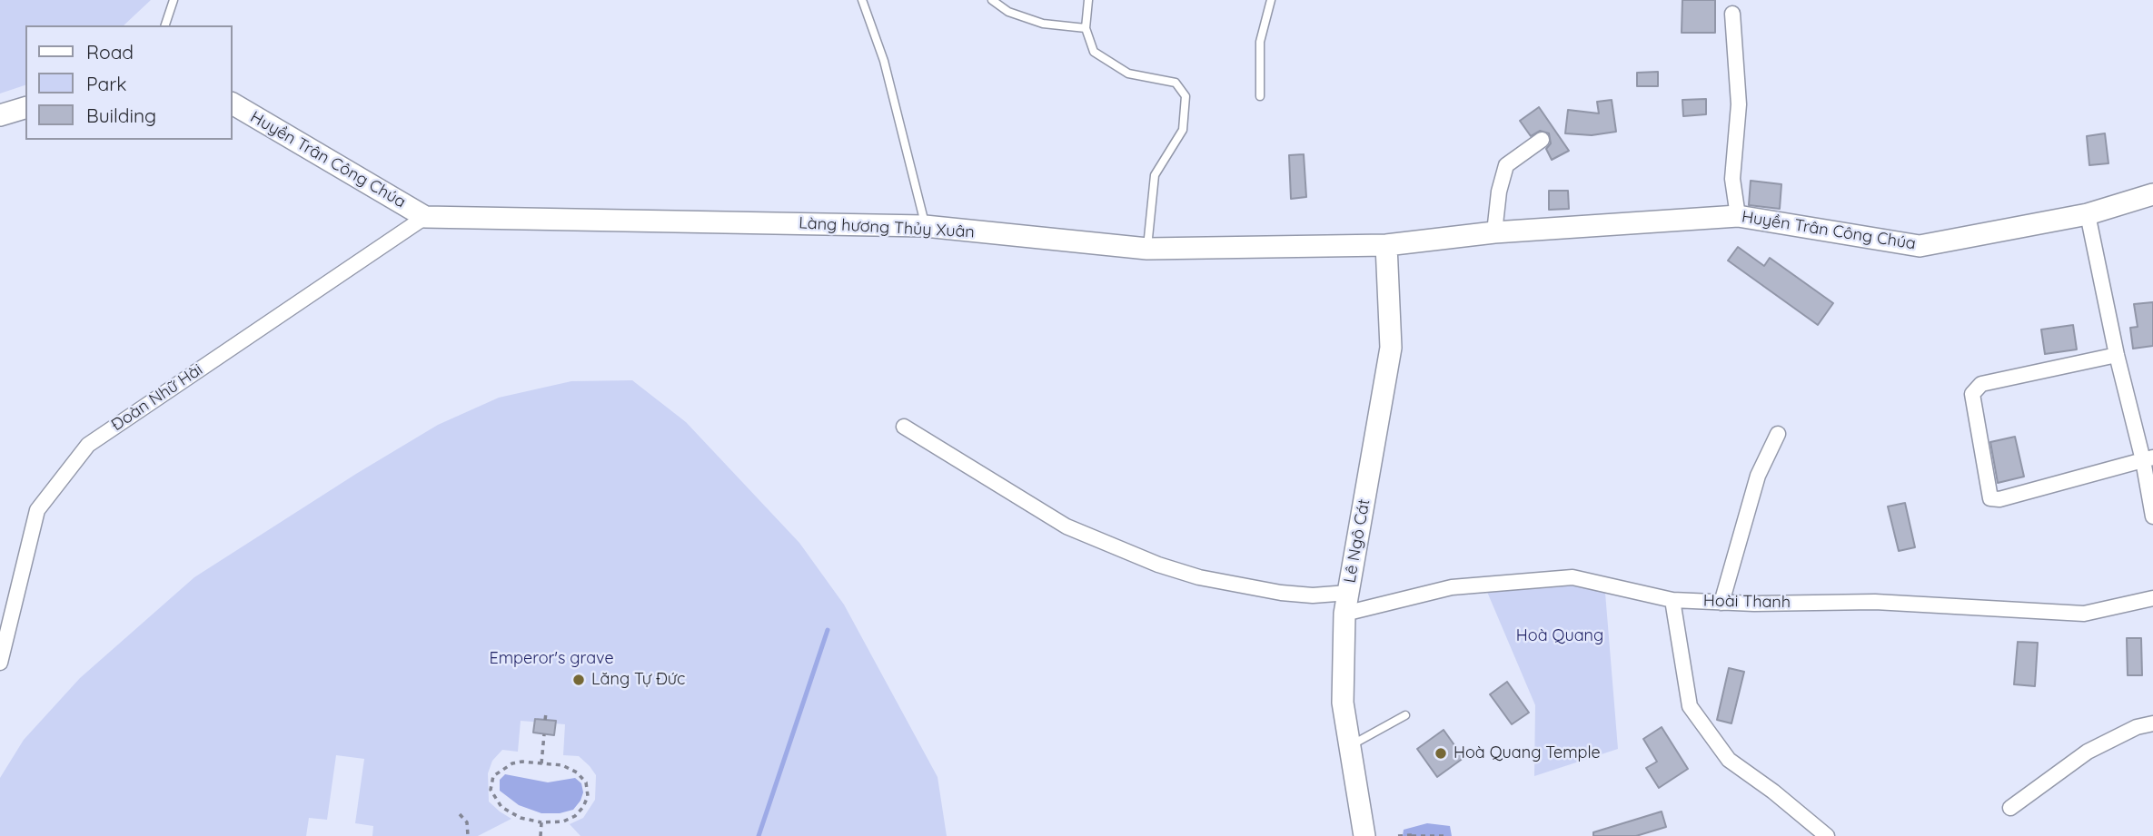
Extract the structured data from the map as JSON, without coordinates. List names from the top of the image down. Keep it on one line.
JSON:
{"streets":{"street":["Huyền Trân Công Chúa","Làng hương Thủy Xuân","Đoàn Nhữ Hài","Lê Ngô Cát","Hoài Thanh"]},"crossings":[["Huyền Trân Công Chúa","Làng hương Thủy Xuân"],["Huyền Trân Công Chúa","Đoàn Nhữ Hài"],["Huyền Trân Công Chúa","Lê Ngô Cát"],["Làng hương Thủy Xuân","Đoàn Nhữ Hài"],["Làng hương Thủy Xuân","Lê Ngô Cát"],["Lê Ngô Cát","Hoài Thanh"]],"parks":["Hoà Quang","Emperor's grave"],"places":["Lăng Tự Đức","Hoà Quang Temple"],"legend":["Road","Park","Building"]}
